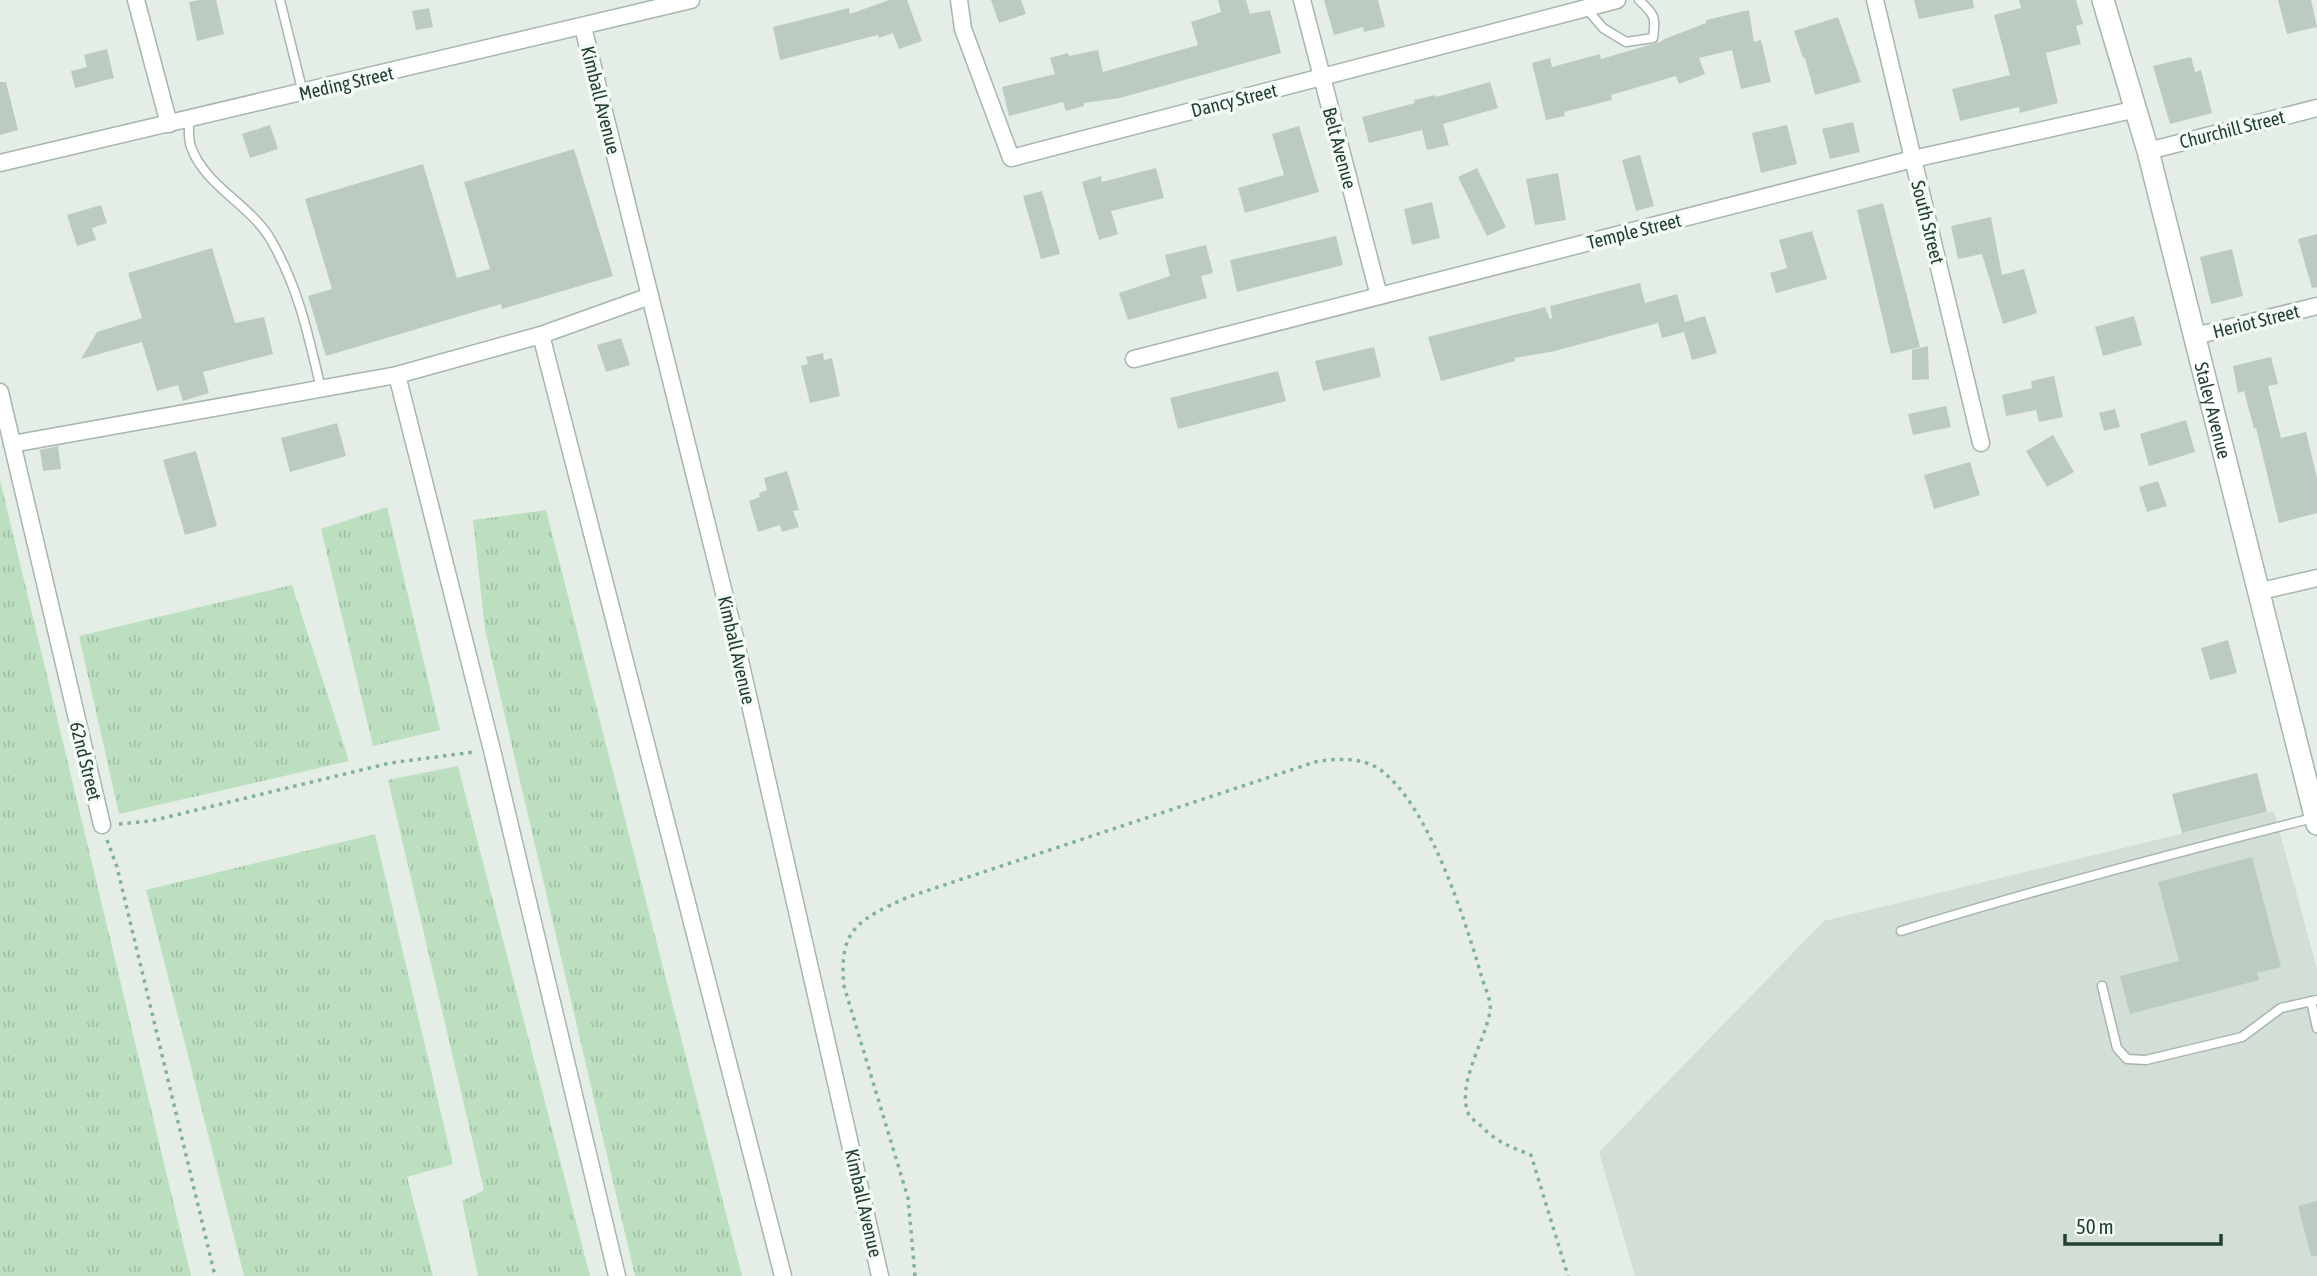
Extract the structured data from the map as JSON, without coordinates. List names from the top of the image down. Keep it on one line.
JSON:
{"streets":{"street":["Meding Street","Kimball Avenue","Dancy Street","Churchill Street","Belt Avenue","South Street","Temple Street","Heriot Street","Staley Avenue","62nd Street"]},"crossings":[["Meding Street","Kimball Avenue"],["Dancy Street","Belt Avenue"],["Churchill Street","Staley Avenue"],["Belt Avenue","Temple Street"],["South Street","Temple Street"],["Temple Street","Staley Avenue"],["Heriot Street","Staley Avenue"]],"scale_bar":"50 m"}
